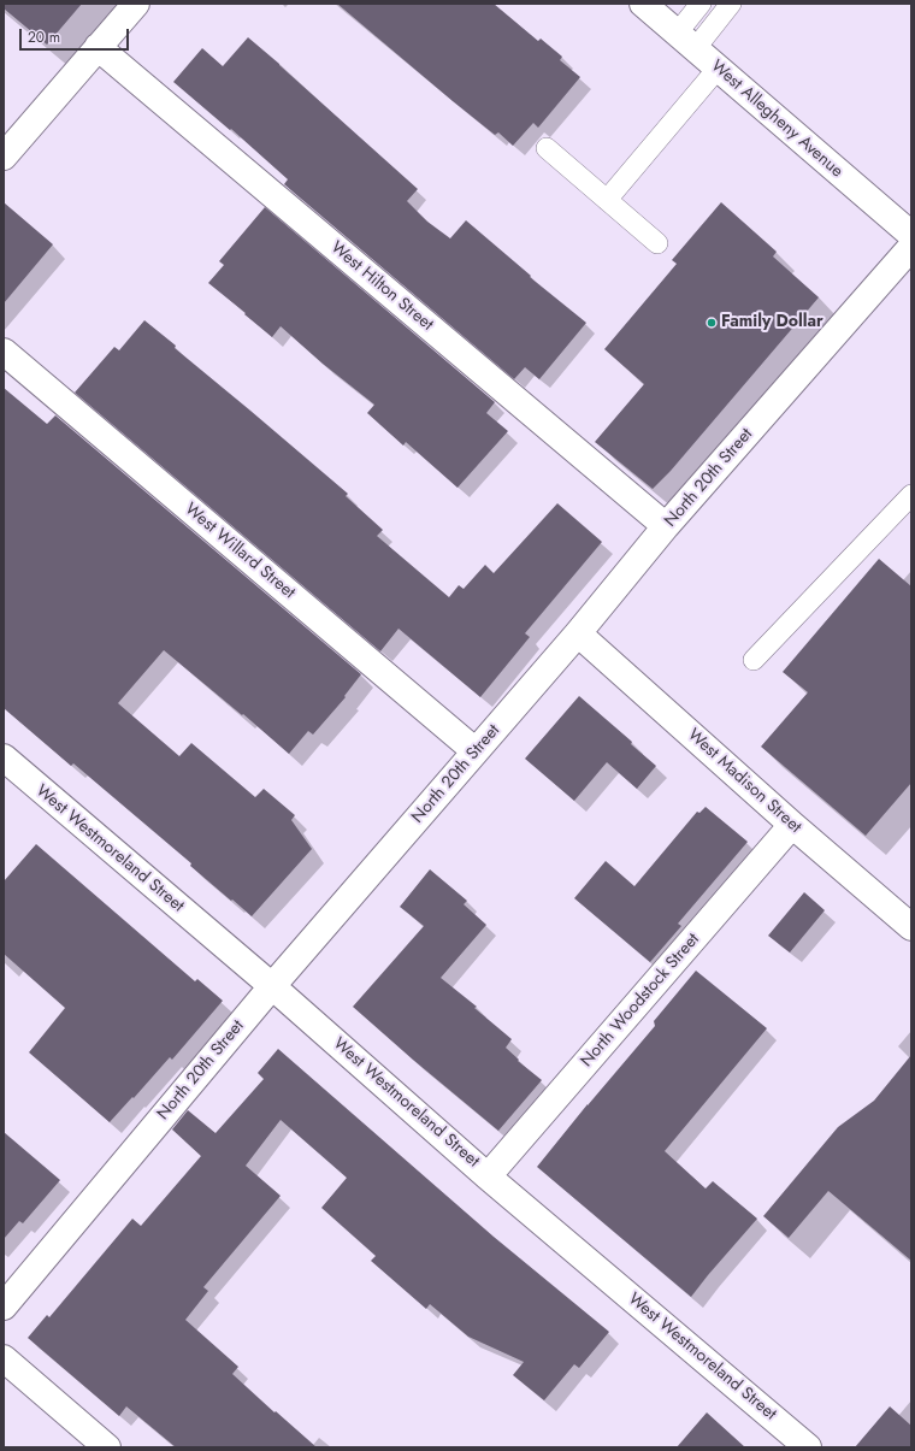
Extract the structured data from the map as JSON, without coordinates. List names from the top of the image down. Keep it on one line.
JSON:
{"streets":{"street":["West Allegheny Avenue","West Hilton Street","North 20th Street","West Willard Street","West Madison Street","West Westmoreland Street","North Woodstock Street"]},"crossings":[["West Hilton Street","North 20th Street"],["North 20th Street","West Willard Street"],["North 20th Street","West Madison Street"],["North 20th Street","West Westmoreland Street"],["West Madison Street","North Woodstock Street"],["West Westmoreland Street","North Woodstock Street"]],"places":["Family Dollar"],"scale_bar":"20 m"}
